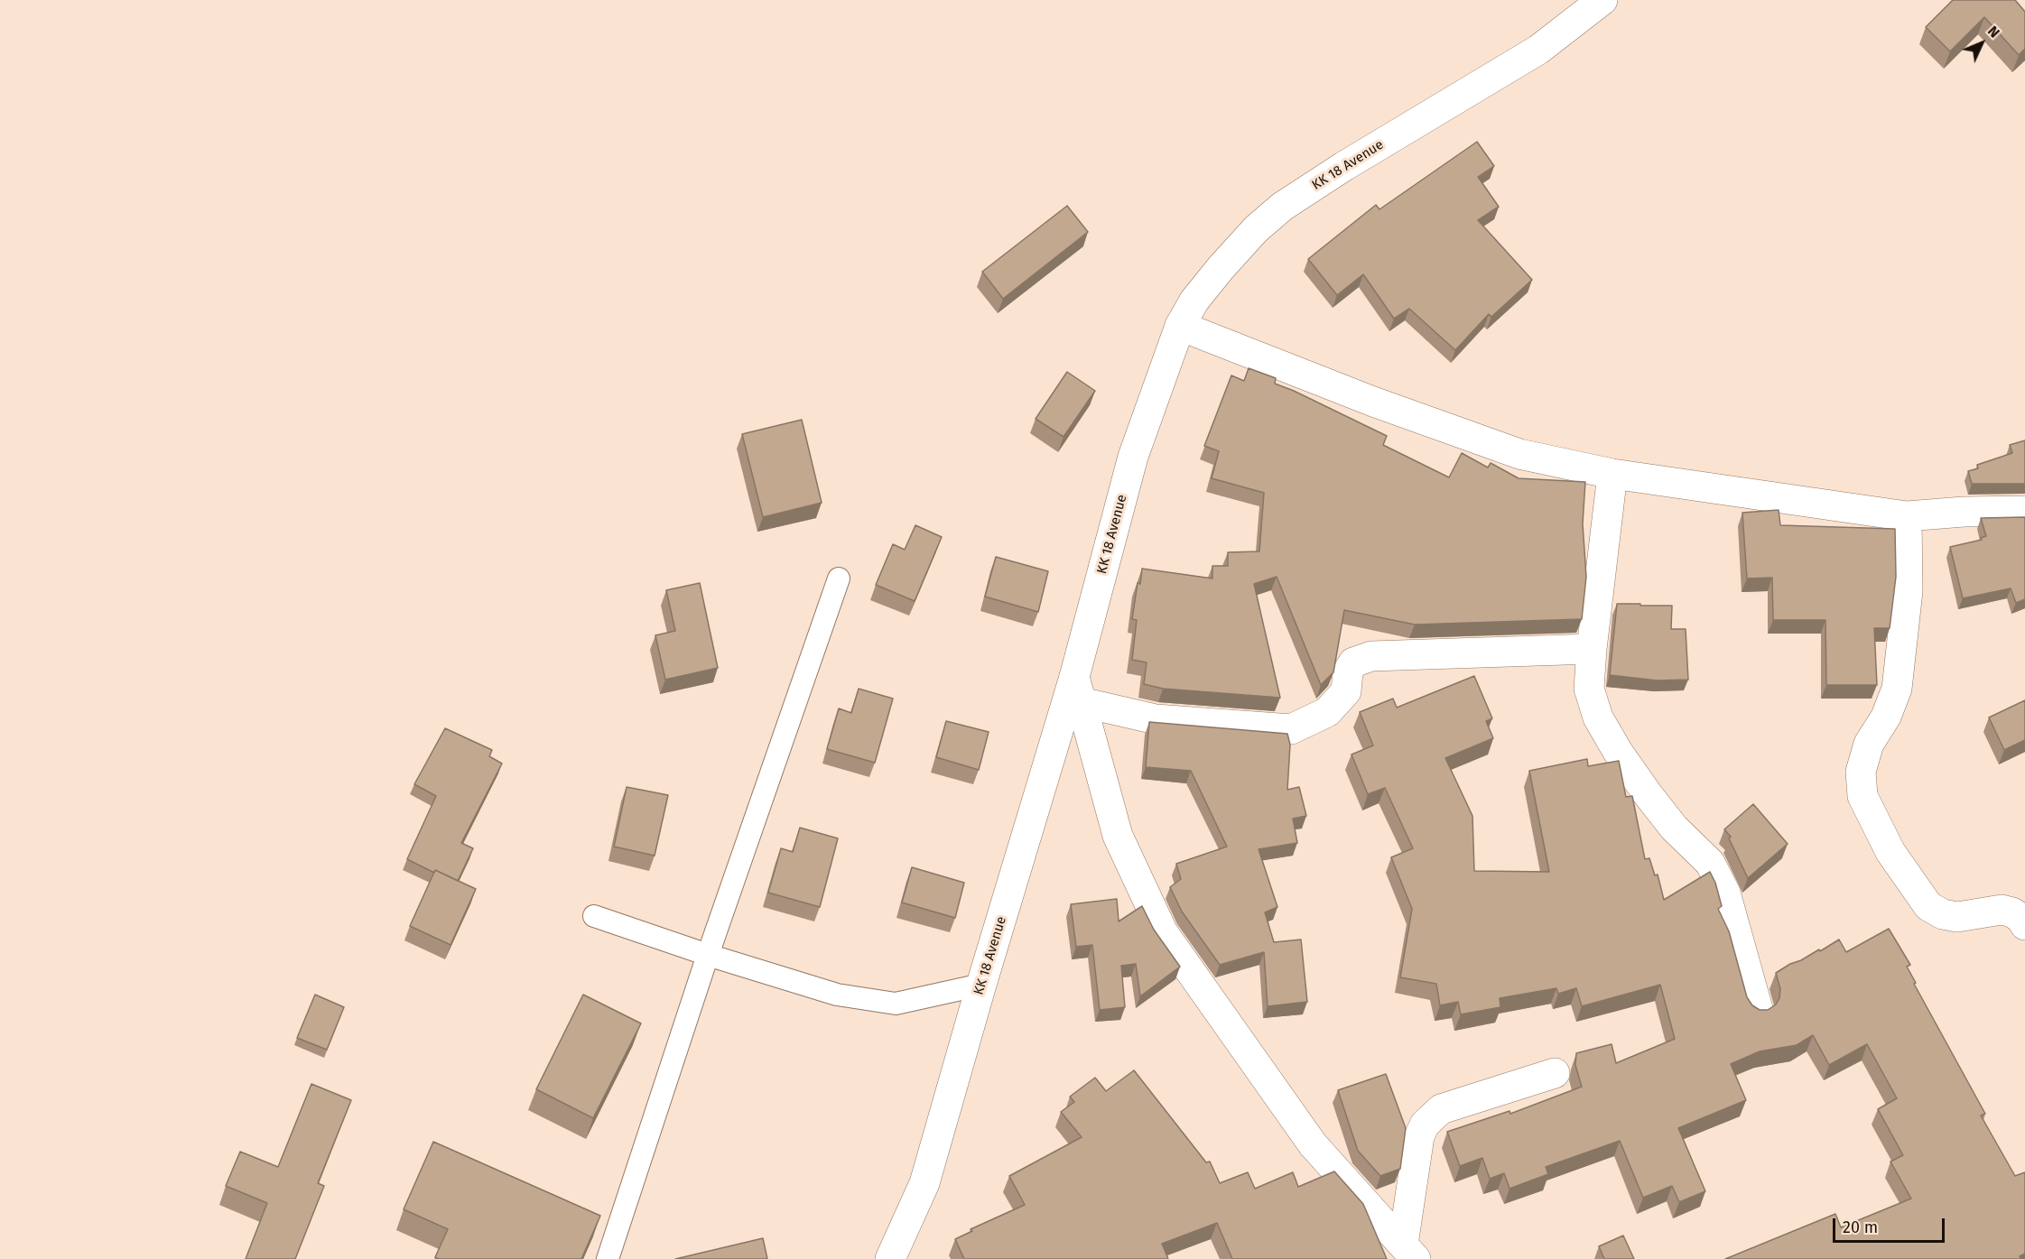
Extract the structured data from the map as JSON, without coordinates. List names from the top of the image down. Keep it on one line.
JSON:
{"streets":{"street":["KK 18 Avenue"]},"scale_bar":"20 m","north":"top right"}
